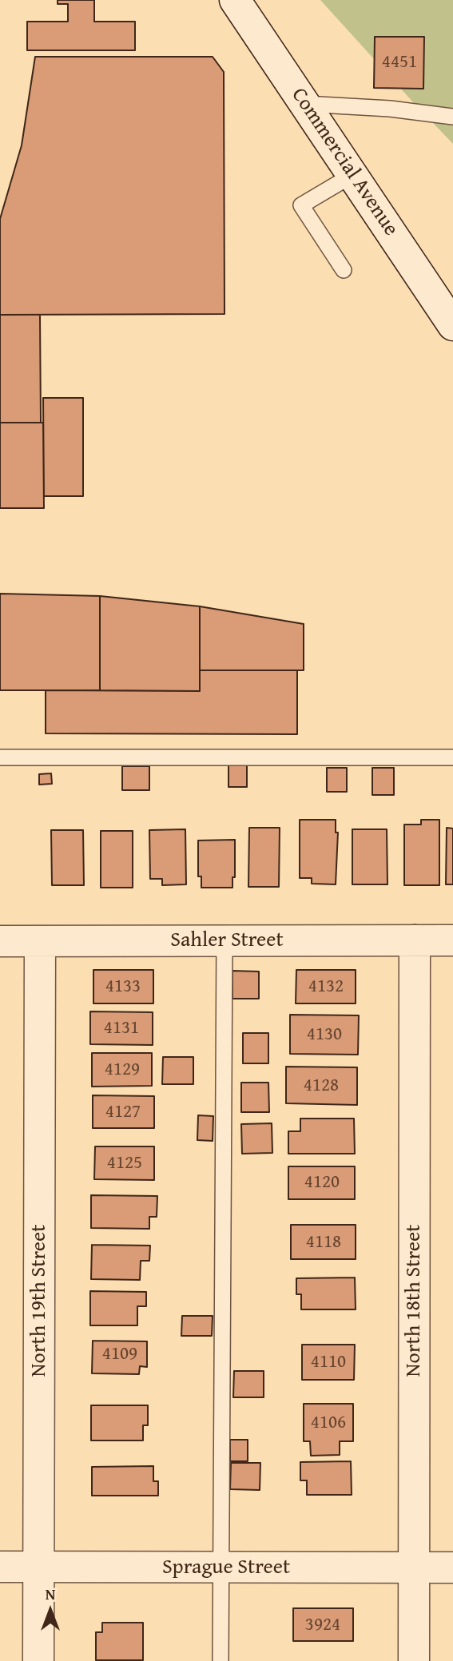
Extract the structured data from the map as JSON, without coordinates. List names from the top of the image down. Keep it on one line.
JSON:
{"streets":{"street":["Commercial Avenue","Sahler Street","North 19th Street","North 18th Street","Sprague Street"]},"crossings":[["Sahler Street","North 19th Street"],["Sahler Street","North 18th Street"],["North 19th Street","Sprague Street"],["North 18th Street","Sprague Street"]],"house_numbers":["4451","4133","4132","4131","4130","4129","4128","4127","4125","4120","4118","4109","4110","4106","3924"],"north":"top"}
